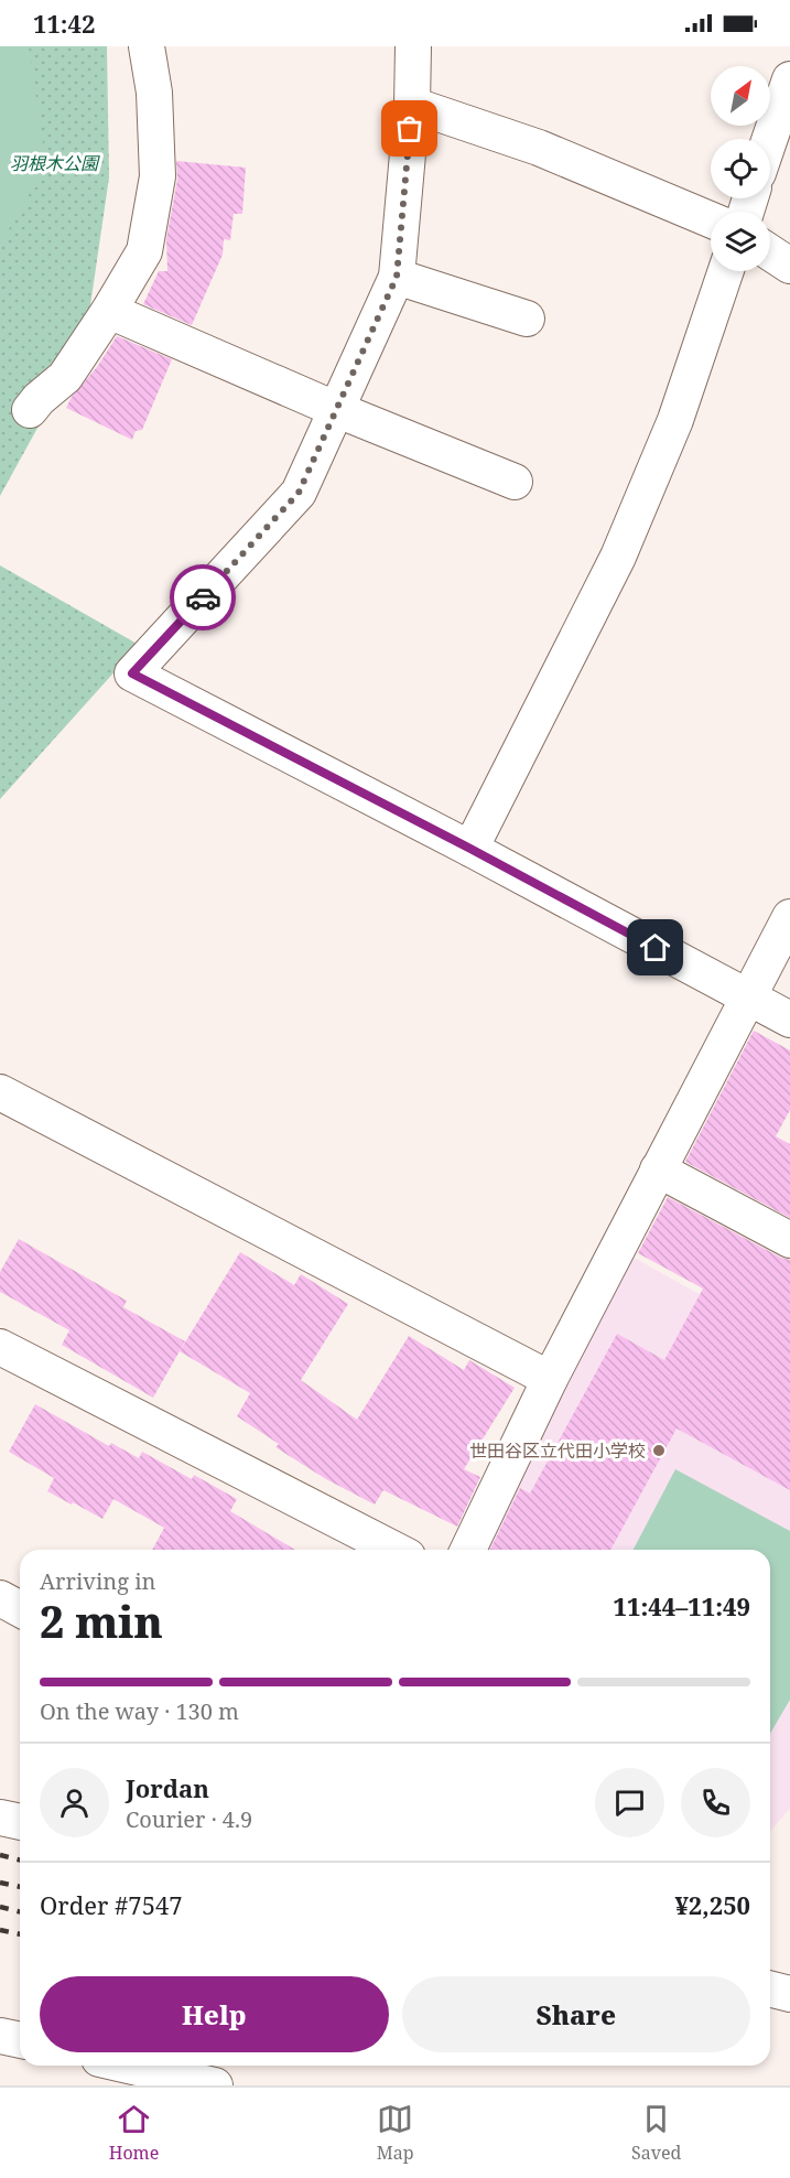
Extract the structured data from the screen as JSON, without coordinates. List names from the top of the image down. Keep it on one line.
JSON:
{"parks":["羽根木公園"],"places":["世田谷区立代田小学校"],"north":"top right","page":{"status":"11:42","heading":["2 min","Arriving in","11:44–11:49"],"panel":["Jordan","Courier · 4.9","Order #7547","¥2,250"],"bar":"On the way · 130 m","buttons":["Help","Share"],"tabs":["Home","Map","Saved"]}}
